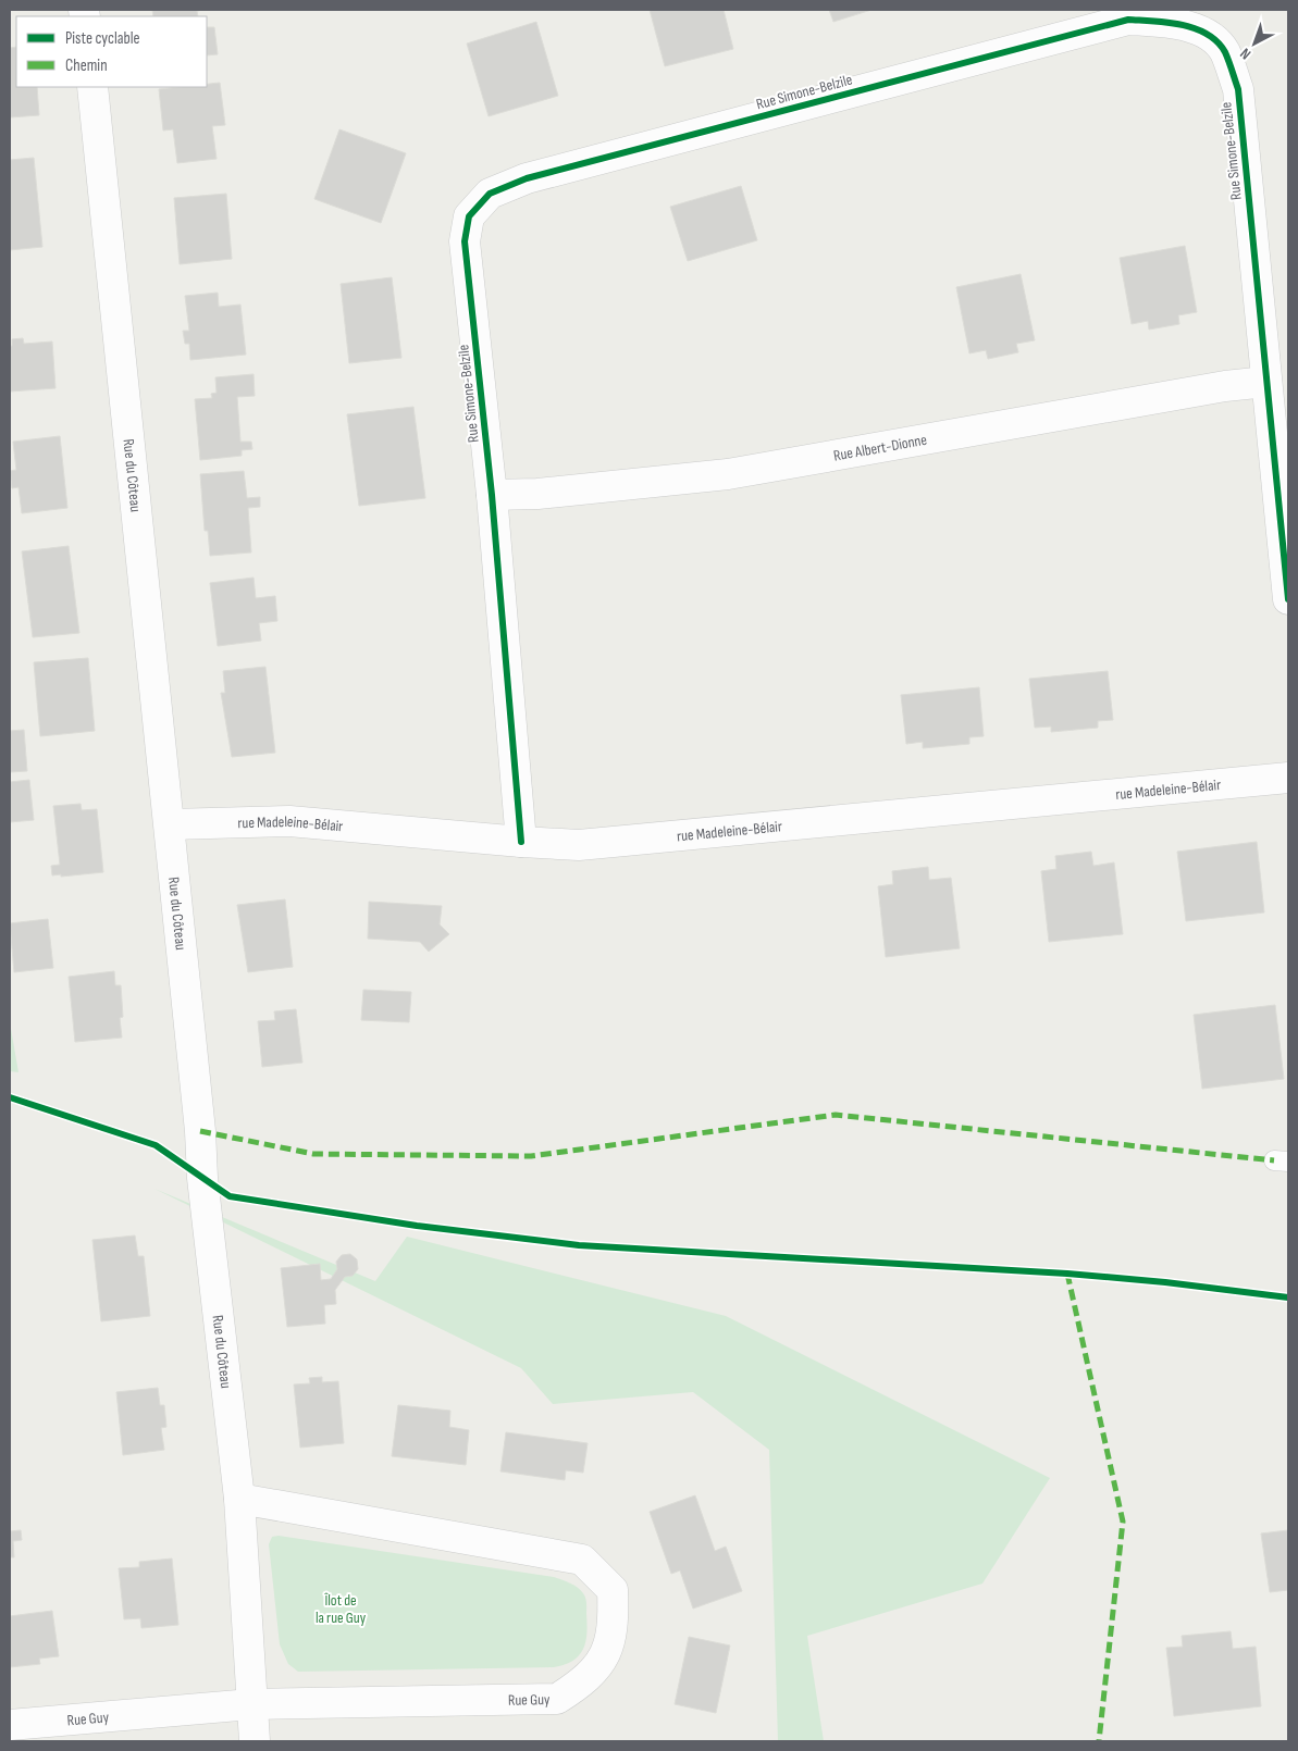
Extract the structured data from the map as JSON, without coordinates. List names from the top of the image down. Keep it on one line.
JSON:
{"streets":{"street":["Rue Simone-Belzile","Rue Albert-Dionne","Rue du Côteau","rue Madeleine-Bélair","Rue Guy"]},"crossings":[["Rue Simone-Belzile","Rue Albert-Dionne"],["Rue Simone-Belzile","rue Madeleine-Bélair"],["Rue du Côteau","rue Madeleine-Bélair"],["Rue du Côteau","Rue Guy"]],"parks":["Îlot de la rue Guy"],"legend":["Piste cyclable","Chemin"],"north":"bottom left"}
